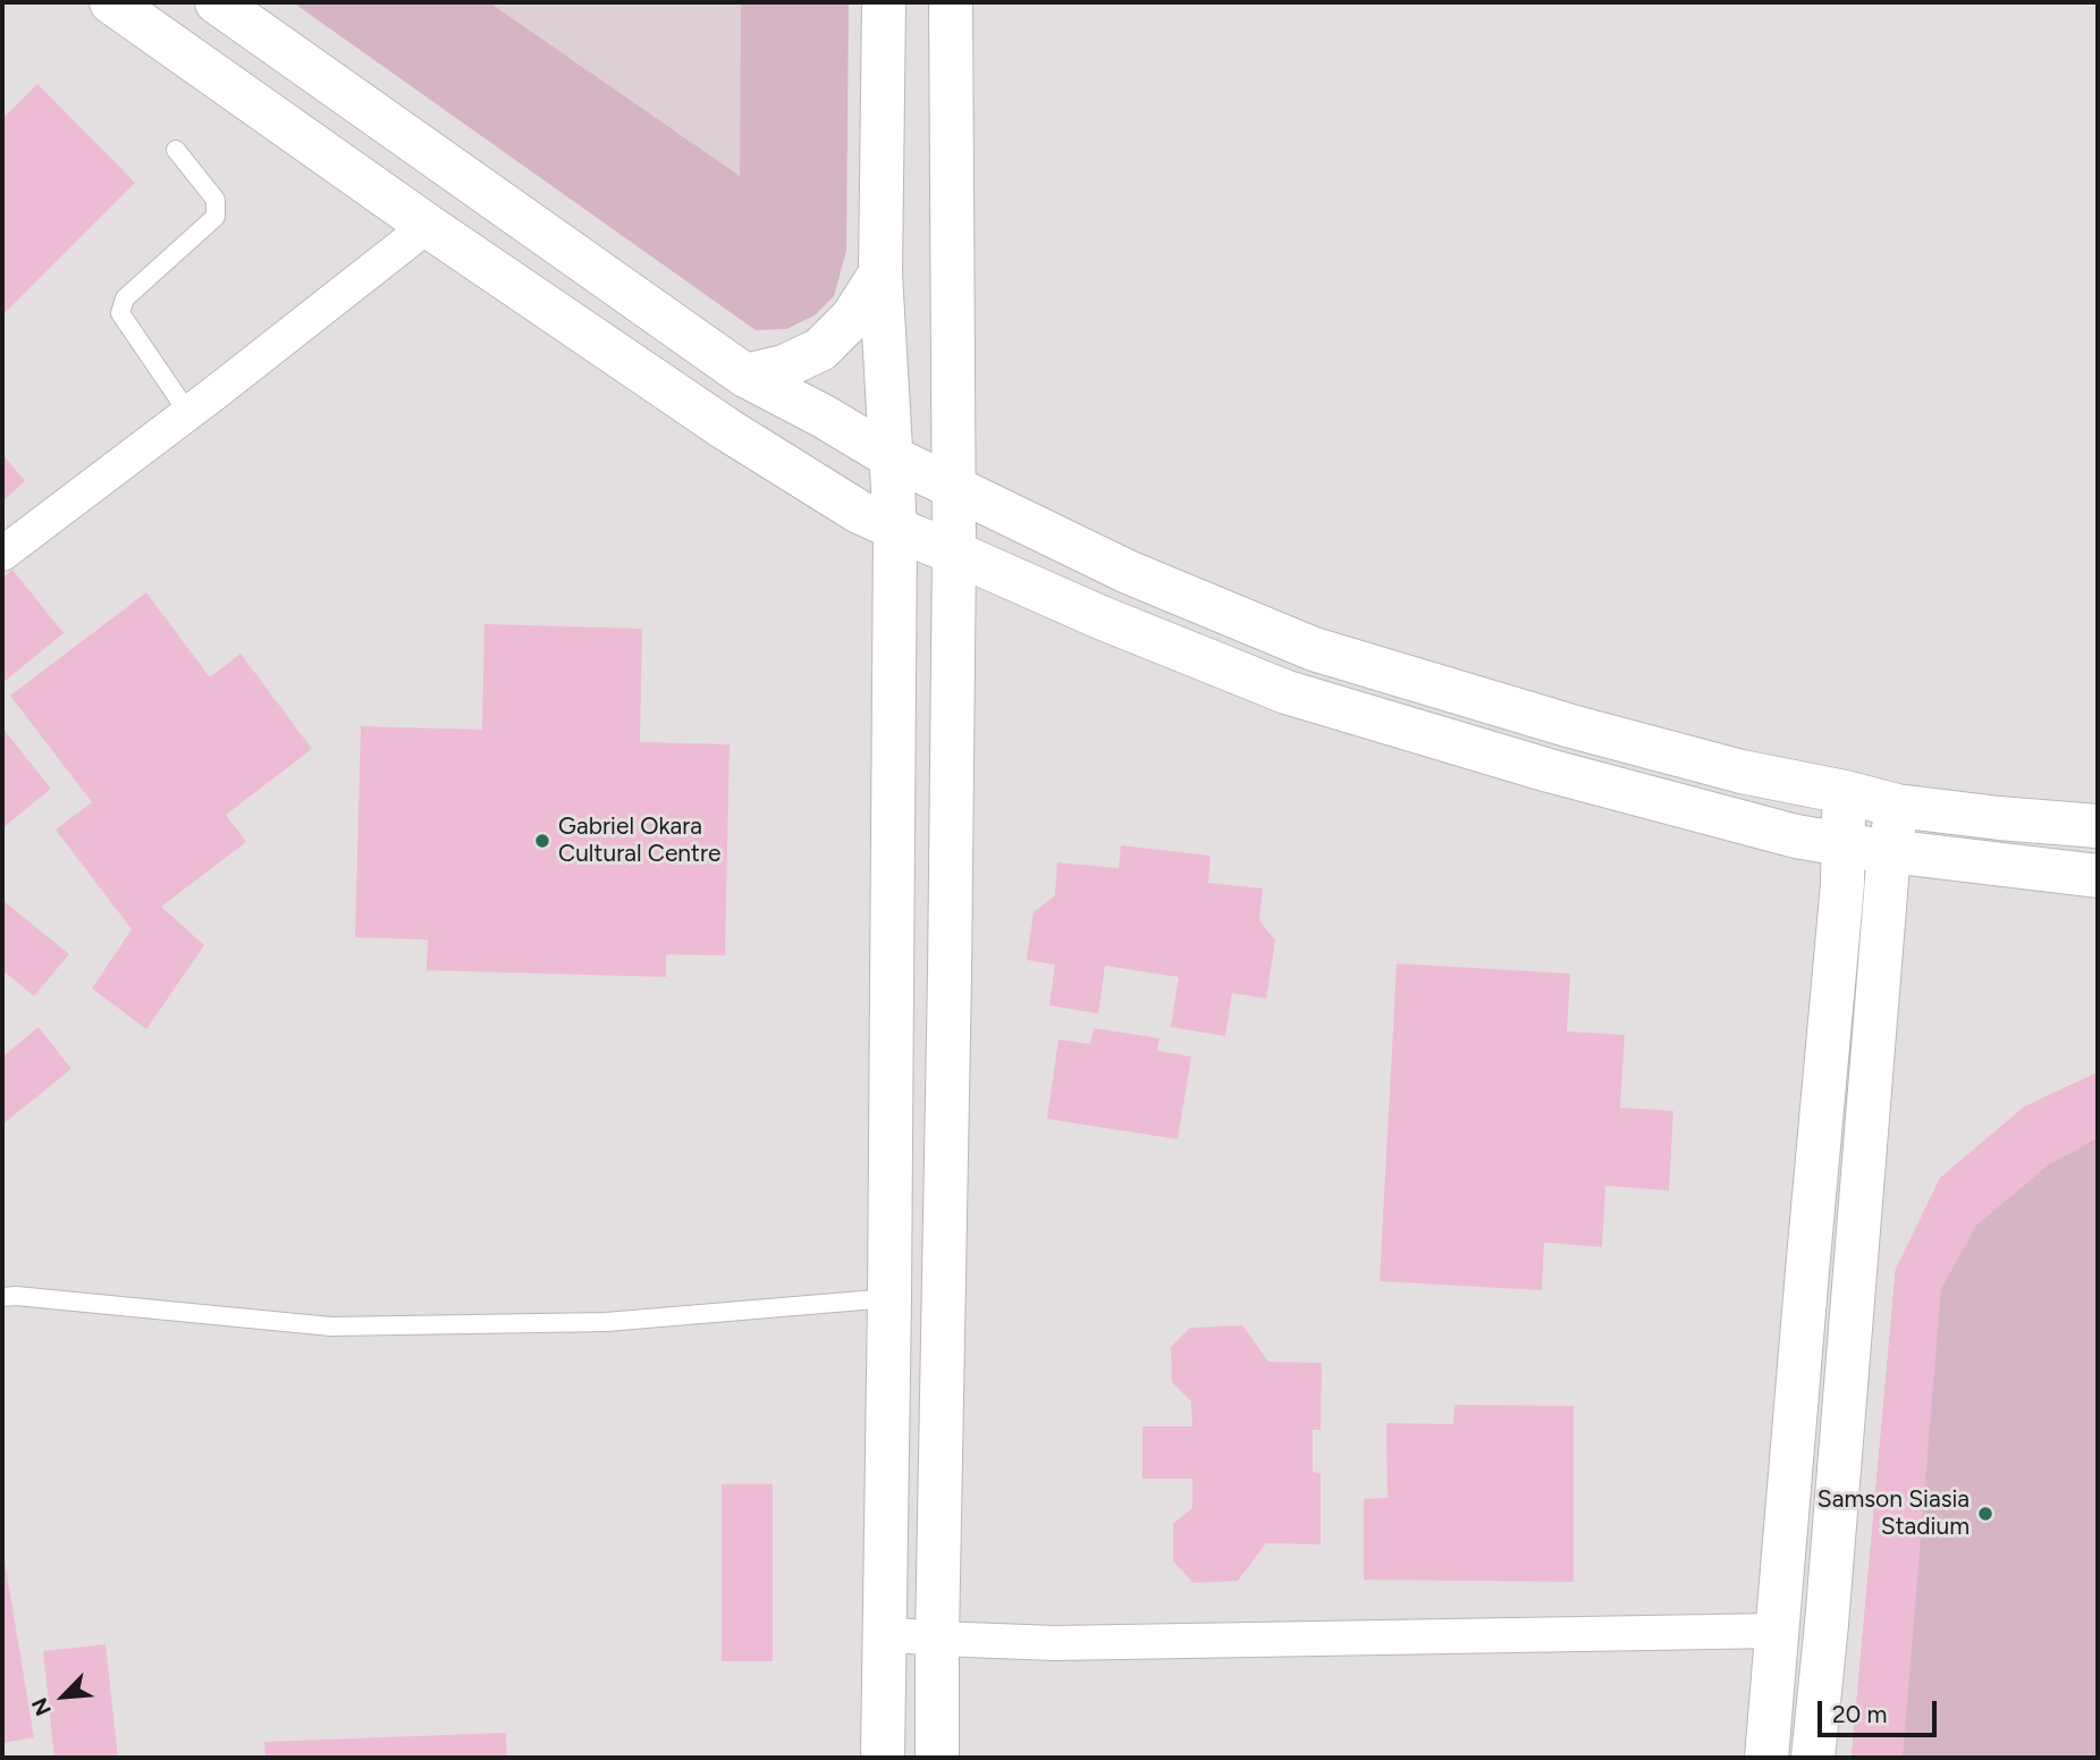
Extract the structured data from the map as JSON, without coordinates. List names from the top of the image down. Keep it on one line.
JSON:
{"places":["Gabriel Okara Cultural Centre","Samson Siasia Stadium"],"scale_bar":"20 m","north":"bottom left"}
